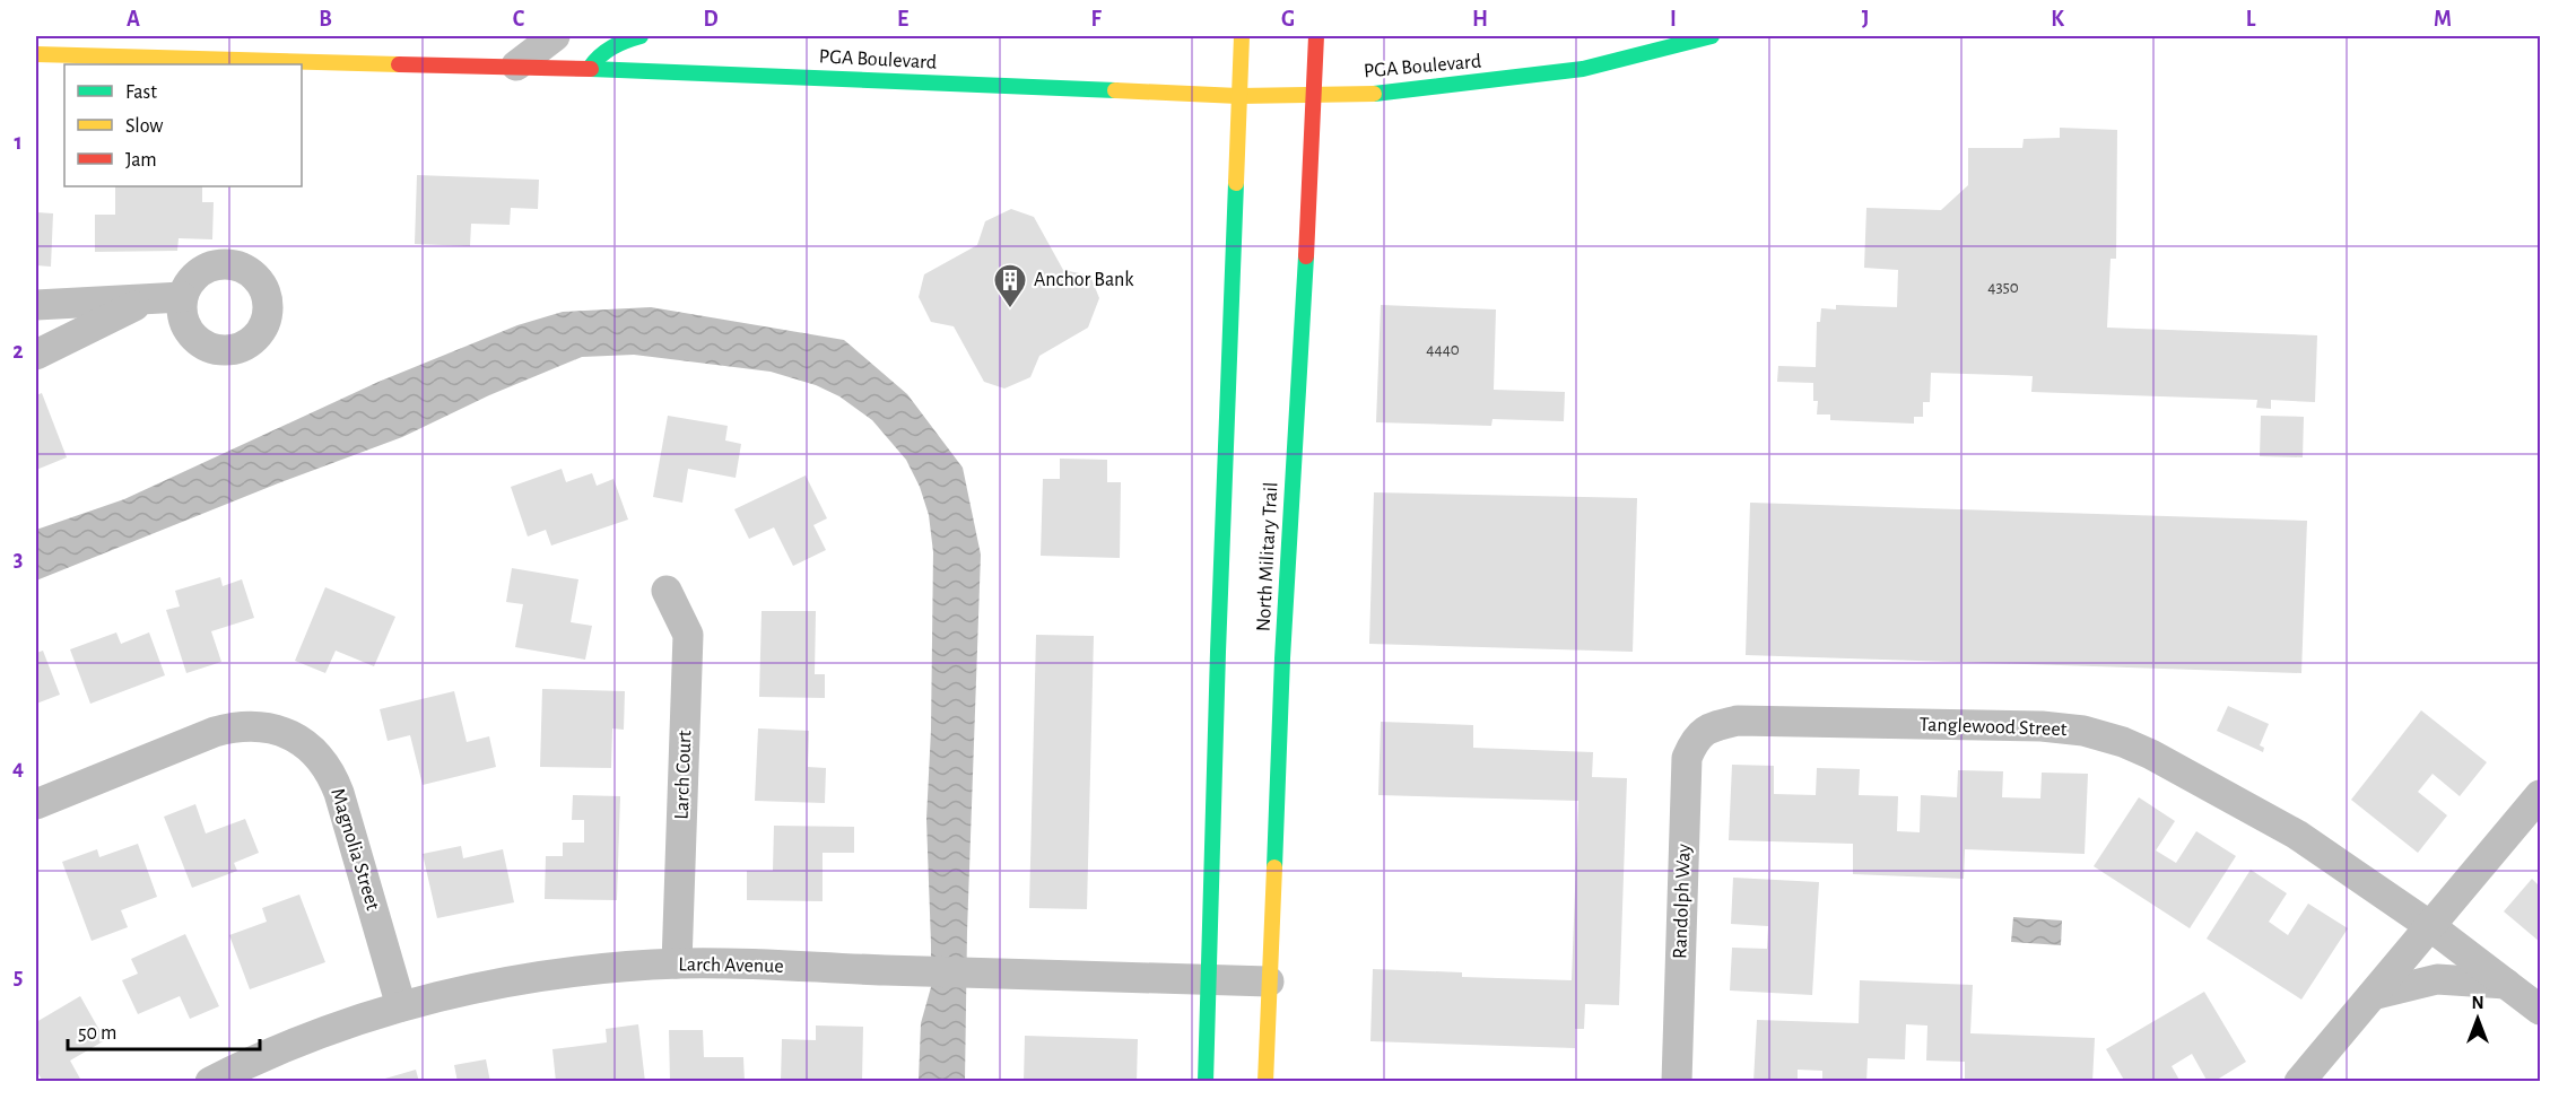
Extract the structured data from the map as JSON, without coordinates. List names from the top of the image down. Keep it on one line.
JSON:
{"streets":{"main road":["PGA Boulevard","North Military Trail"],"street":["Tanglewood Street","Larch Court","Magnolia Street","Randolph Way","Larch Avenue"]},"crossings":[["PGA Boulevard","North Military Trail"],["North Military Trail","Larch Avenue"],["Tanglewood Street","Randolph Way"],["Larch Court","Larch Avenue"],["Magnolia Street","Larch Avenue"]],"places":{"building":["Anchor Bank"]},"house_numbers":["4350","4440"],"legend":["Fast","Slow","Jam"],"scale_bar":"50 m","north":"top","grid":{"columns":["A","B","C","D","E","F","G","H","I","J","K","L","M"],"rows":["1","2","3","4","5"]}}
